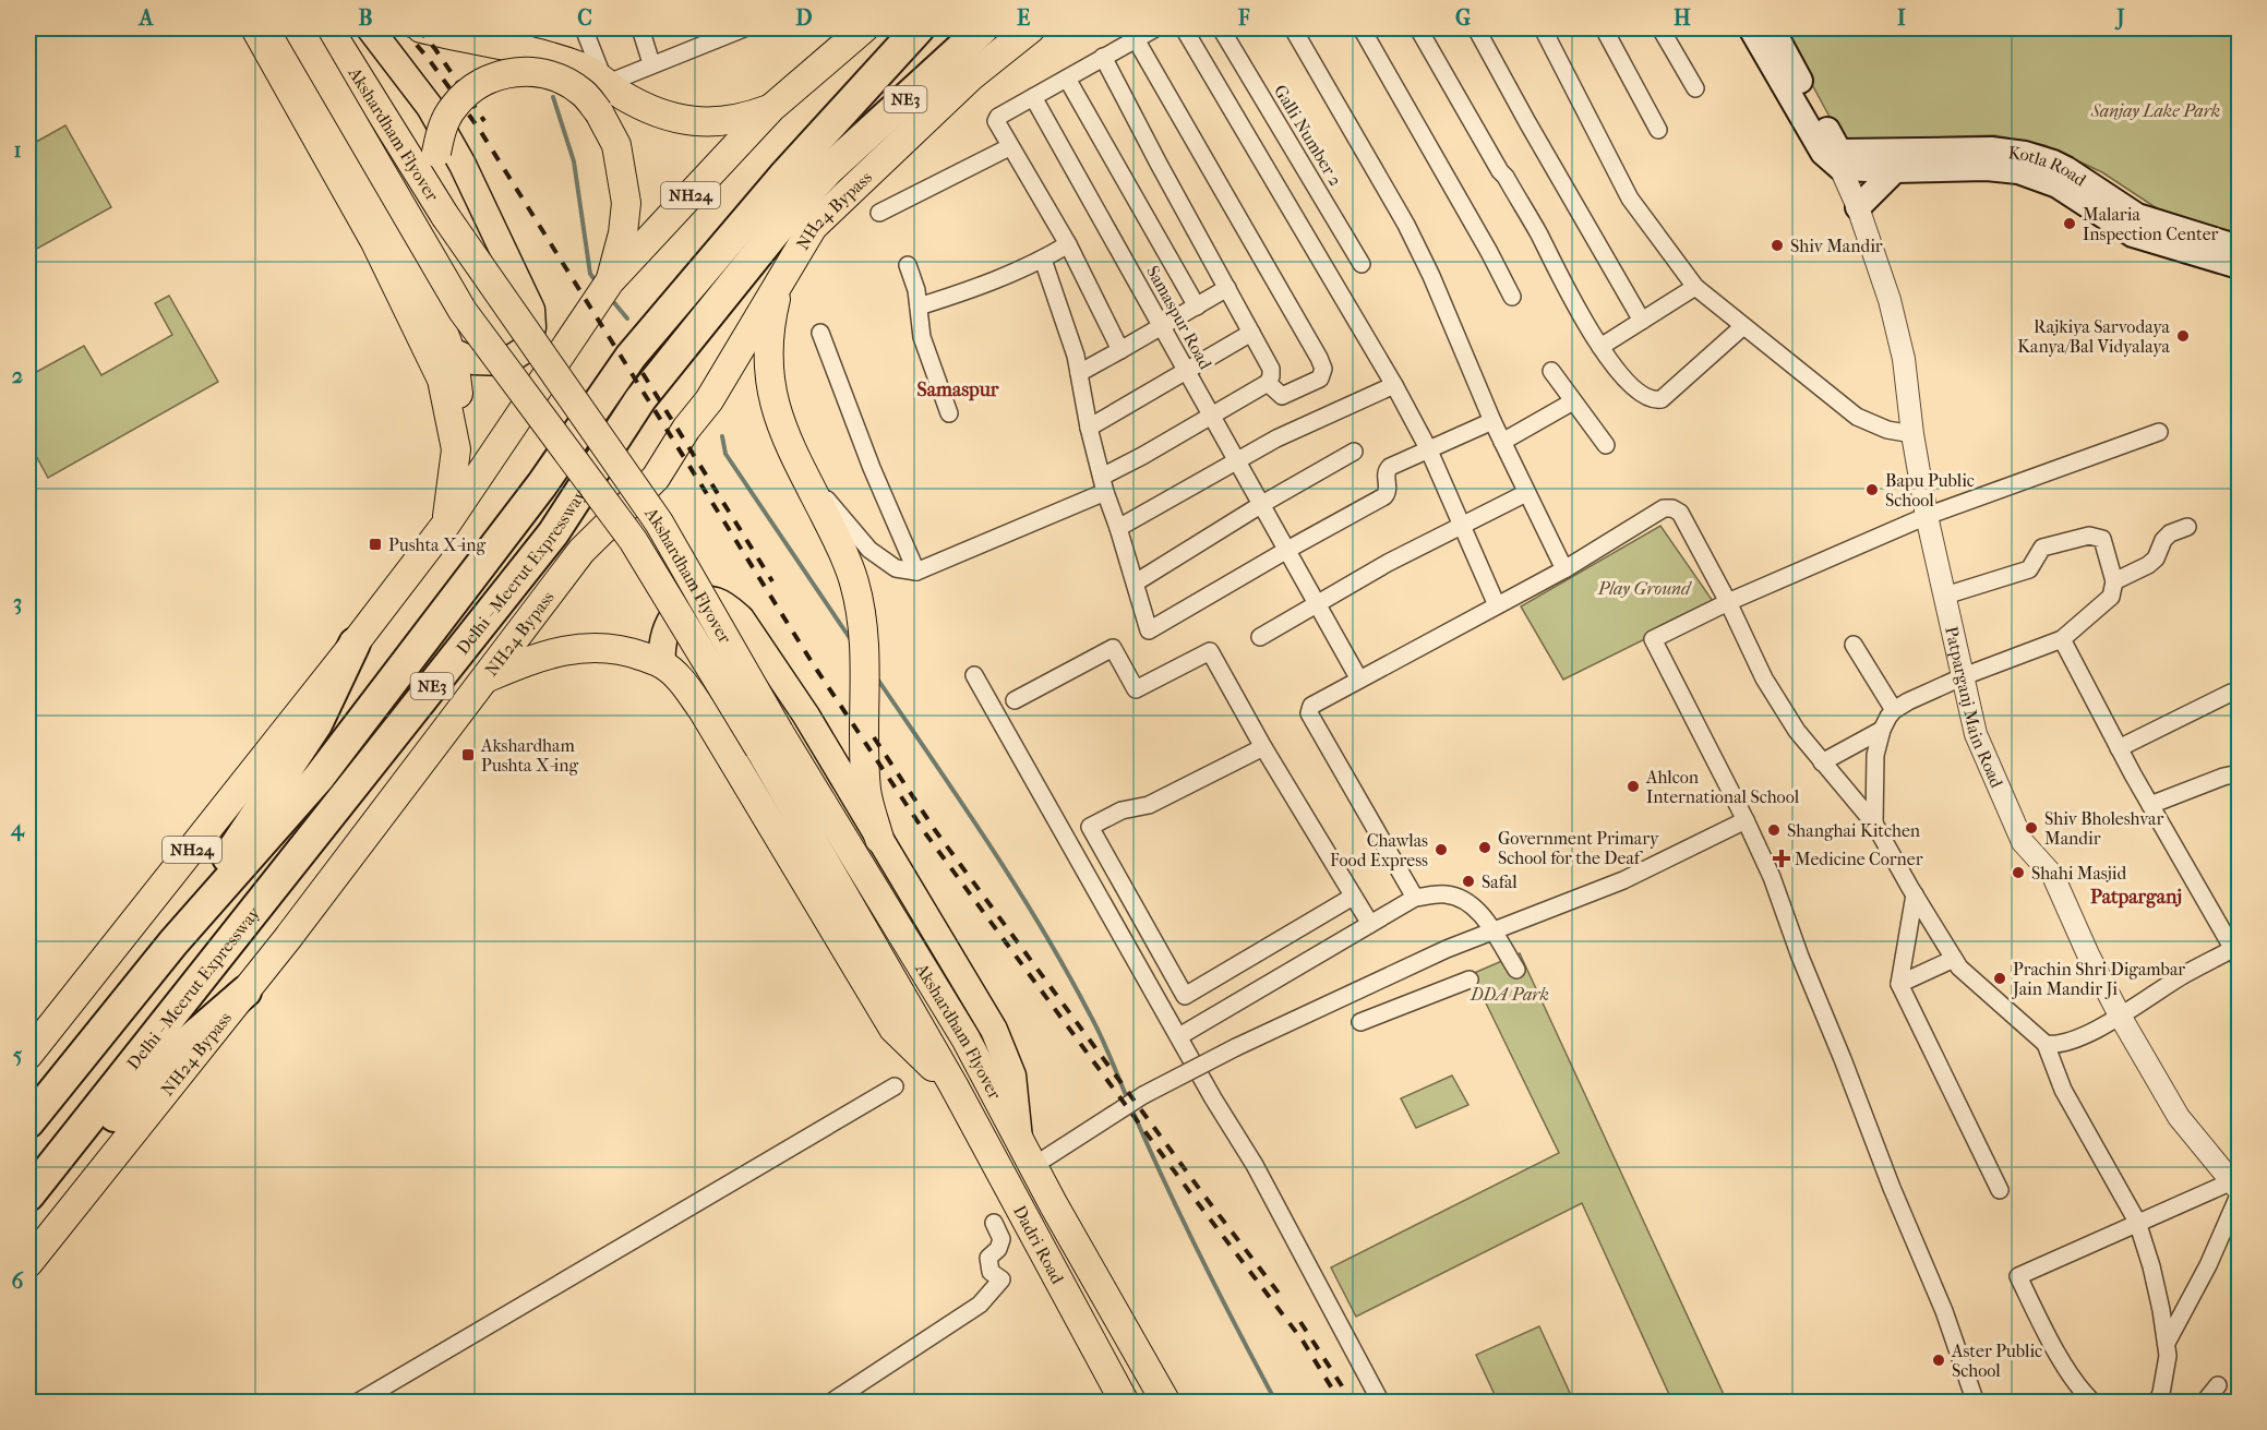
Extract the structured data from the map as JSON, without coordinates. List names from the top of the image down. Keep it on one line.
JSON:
{"streets":{"highway":["NE3","Akshardham Flyover","NH24","NH24 Bypass","Delhi - Meerut Expressway","Dadri Road"],"main road":["Kotla Road"],"street":["Galli Number 2","Samaspur Road","Patparganj Main Road"]},"crossings":[["Akshardham Flyover","Dadri Road"],["Kotla Road","Patparganj Main Road"]],"districts":["Samaspur","Patparganj"],"parks":["Sanjay Lake Park","Play Ground","DDA Park"],"places":{"other":["Malaria Inspection Center","Shiv Mandir","Rajkiya Sarvodaya Kanya/Bal Vidyalaya","Bapu Public School","Ahlcon International School","Shiv Bholeshvar Mandir","Shanghai Kitchen","Government Primary School for the Deaf","Chawlas Food Express","Shahi Masjid","Safal","Prachin Shri Digambar Jain Mandir Ji","Aster Public School"],"transit":["Pushta X-ing","Akshardham Pushta X-ing"],"health":["Medicine Corner"]},"grid":{"columns":["A","B","C","D","E","F","G","H","I","J"],"rows":["1","2","3","4","5","6"]}}
